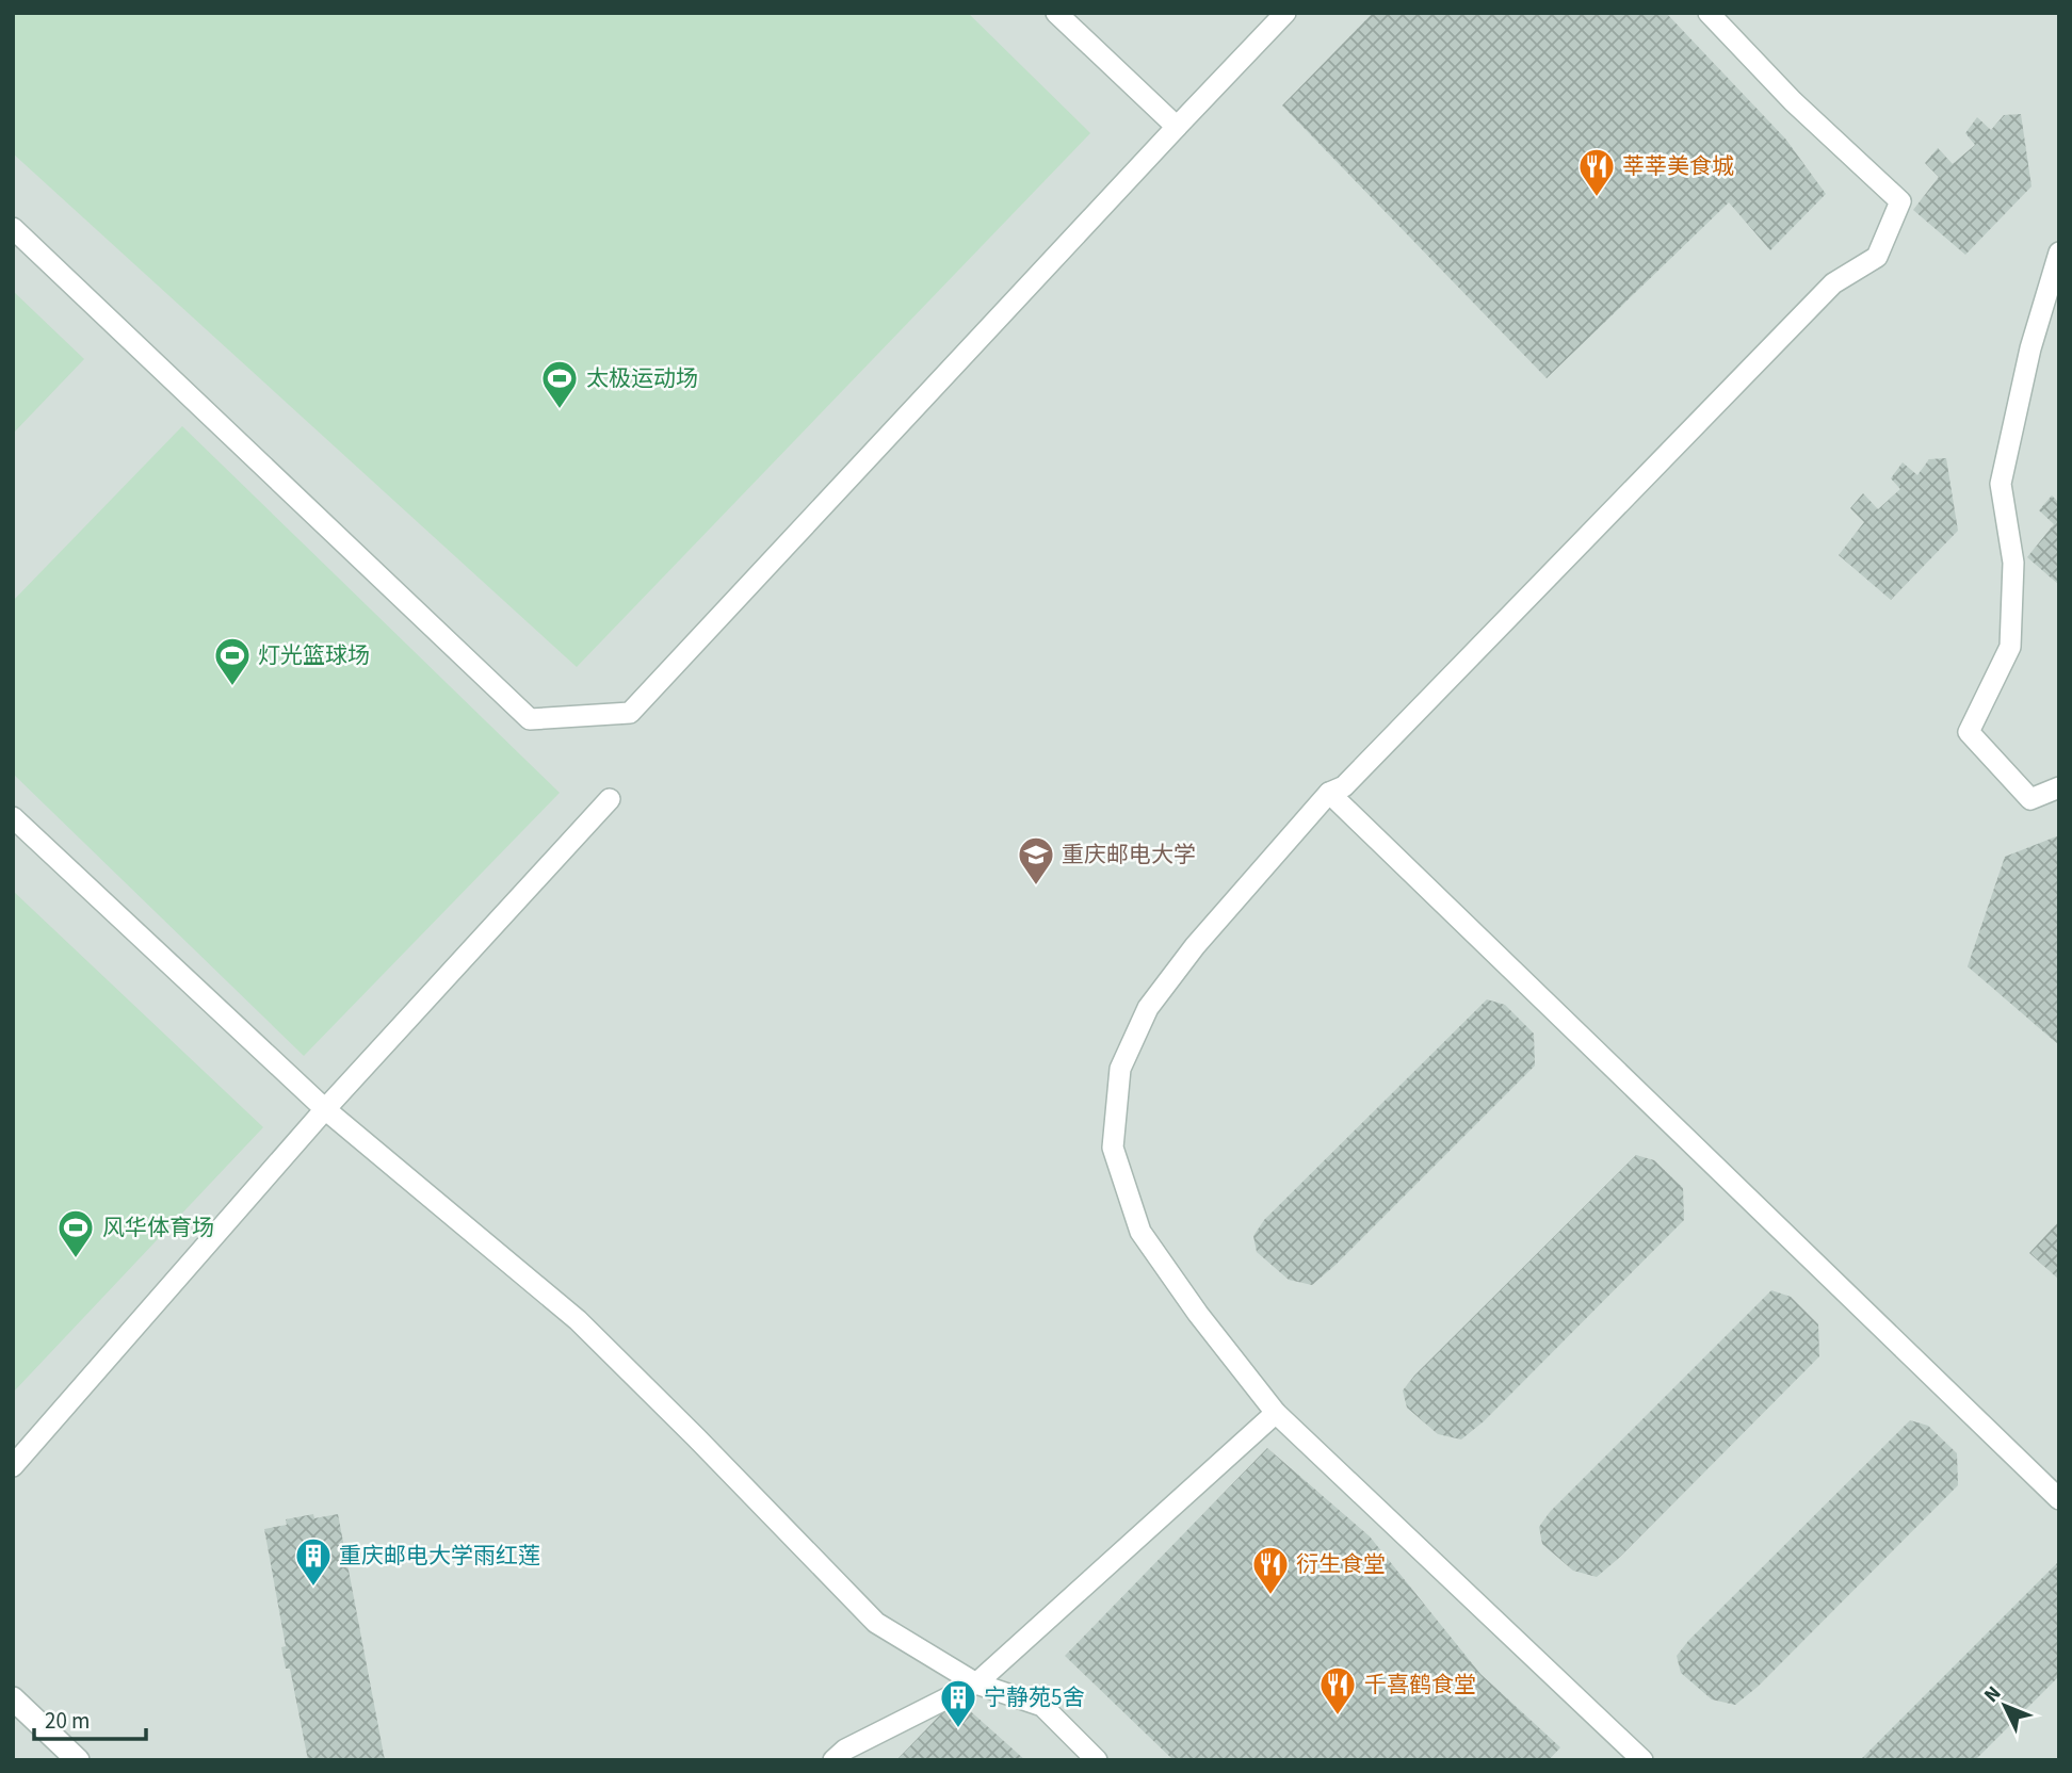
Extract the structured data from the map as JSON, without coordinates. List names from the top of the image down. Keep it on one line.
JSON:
{"places":{"restaurant":["莘莘美食城","衍生食堂","千喜鹤食堂"],"sports":["太极运动场","灯光篮球场","风华体育场"],"school or university":["重庆邮电大学"],"building":["重庆邮电大学雨红莲","宁静苑5舍"]},"scale_bar":"20 m","north":"top left"}
